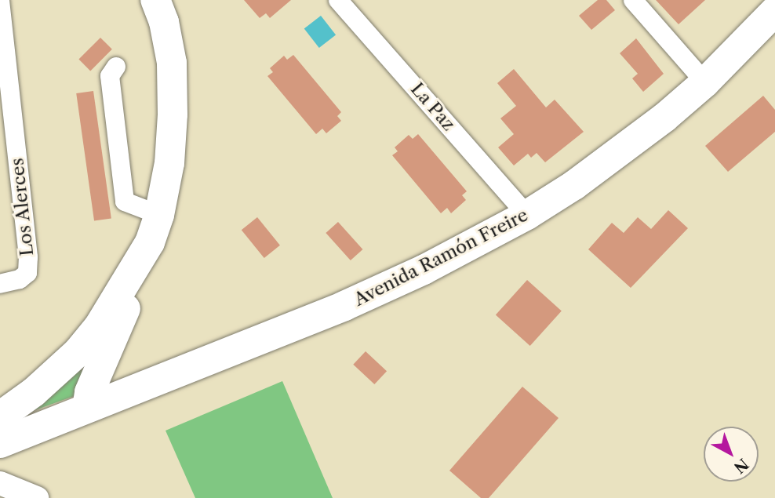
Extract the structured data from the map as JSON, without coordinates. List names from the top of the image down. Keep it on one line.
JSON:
{"streets":{"main road":["Avenida Ramón Freire"],"street":["La Paz","Los Alerces"]},"crossings":[["La Paz","Avenida Ramón Freire"]],"north":"bottom right"}
